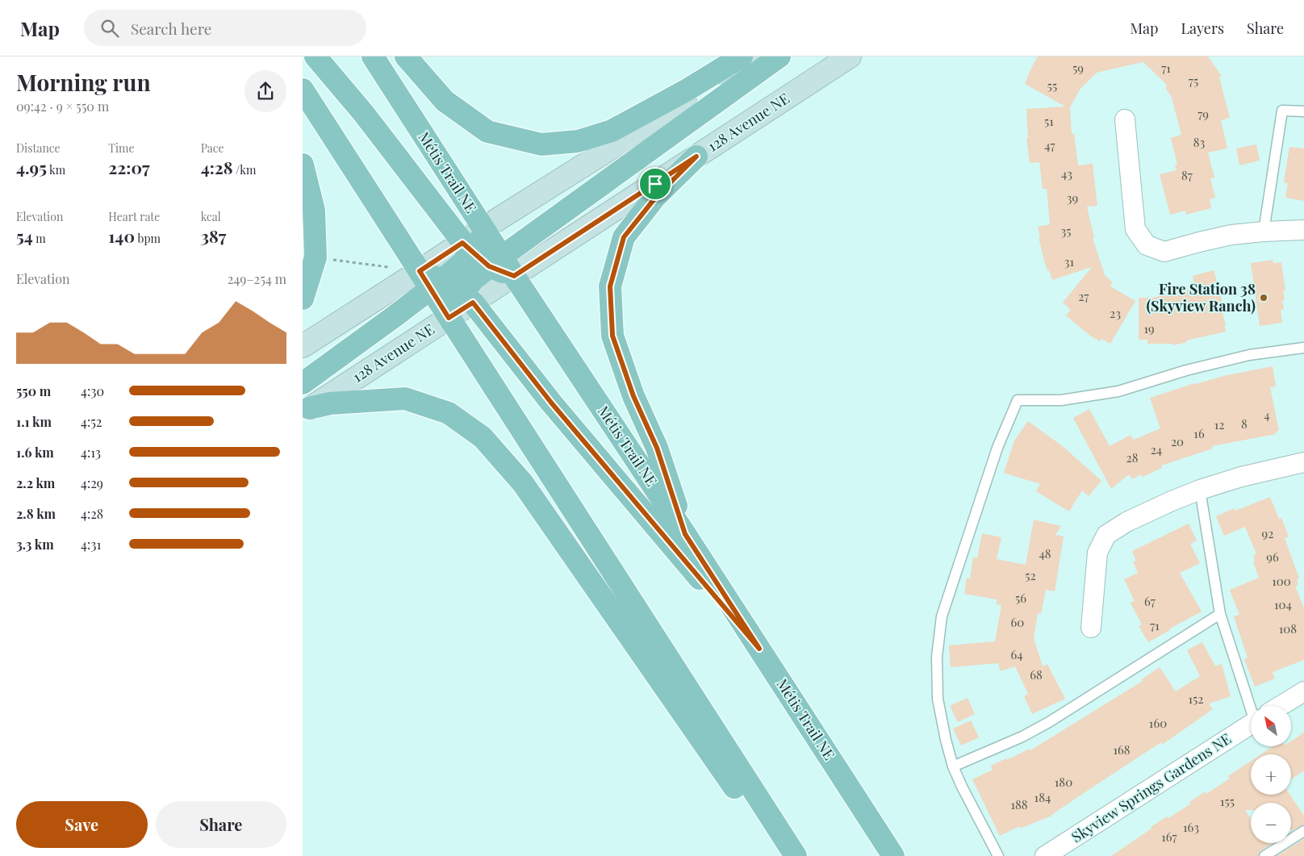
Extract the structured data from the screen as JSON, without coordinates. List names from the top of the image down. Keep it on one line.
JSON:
{"streets":{"main road":["128 Avenue NE","Métis Trail NE"],"street":["Skyview Springs Gardens NE"]},"crossings":[["128 Avenue NE","Métis Trail NE"]],"places":["Fire Station 38 (Skyview Ranch)"],"house_numbers":["59","71","75","55","79","51","83","47","43","87","39","35","31","27","23","19","4","8","12","16","20","24","28","92","48","96","52","100","56","67","104","60","71","108","64","68","152","160","168","180","184","155","188","163","167"],"north":"top left","page":{"header":"Map","search":"Search here","nav":["Map","Layers","Share"],"heading":["Morning run","09:42 · 9 × 550 m"],"stats":[["Distance","4.95 km"],["Time","22:07"],["Pace","4:28 /km"],["Elevation","54 m"],["Heart rate","140 bpm"],["kcal","387"]],"chart":["Elevation","249–254 m"],"list":[{"name":"550 m","note":"4:30"},{"name":"1.1 km","note":"4:52"},{"name":"1.6 km","note":"4:13"},{"name":"2.2 km","note":"4:29"},{"name":"2.8 km","note":"4:28"},{"name":"3.3 km","note":"4:31"}],"map_buttons":["+","−"],"buttons":["Save","Share"]}}
